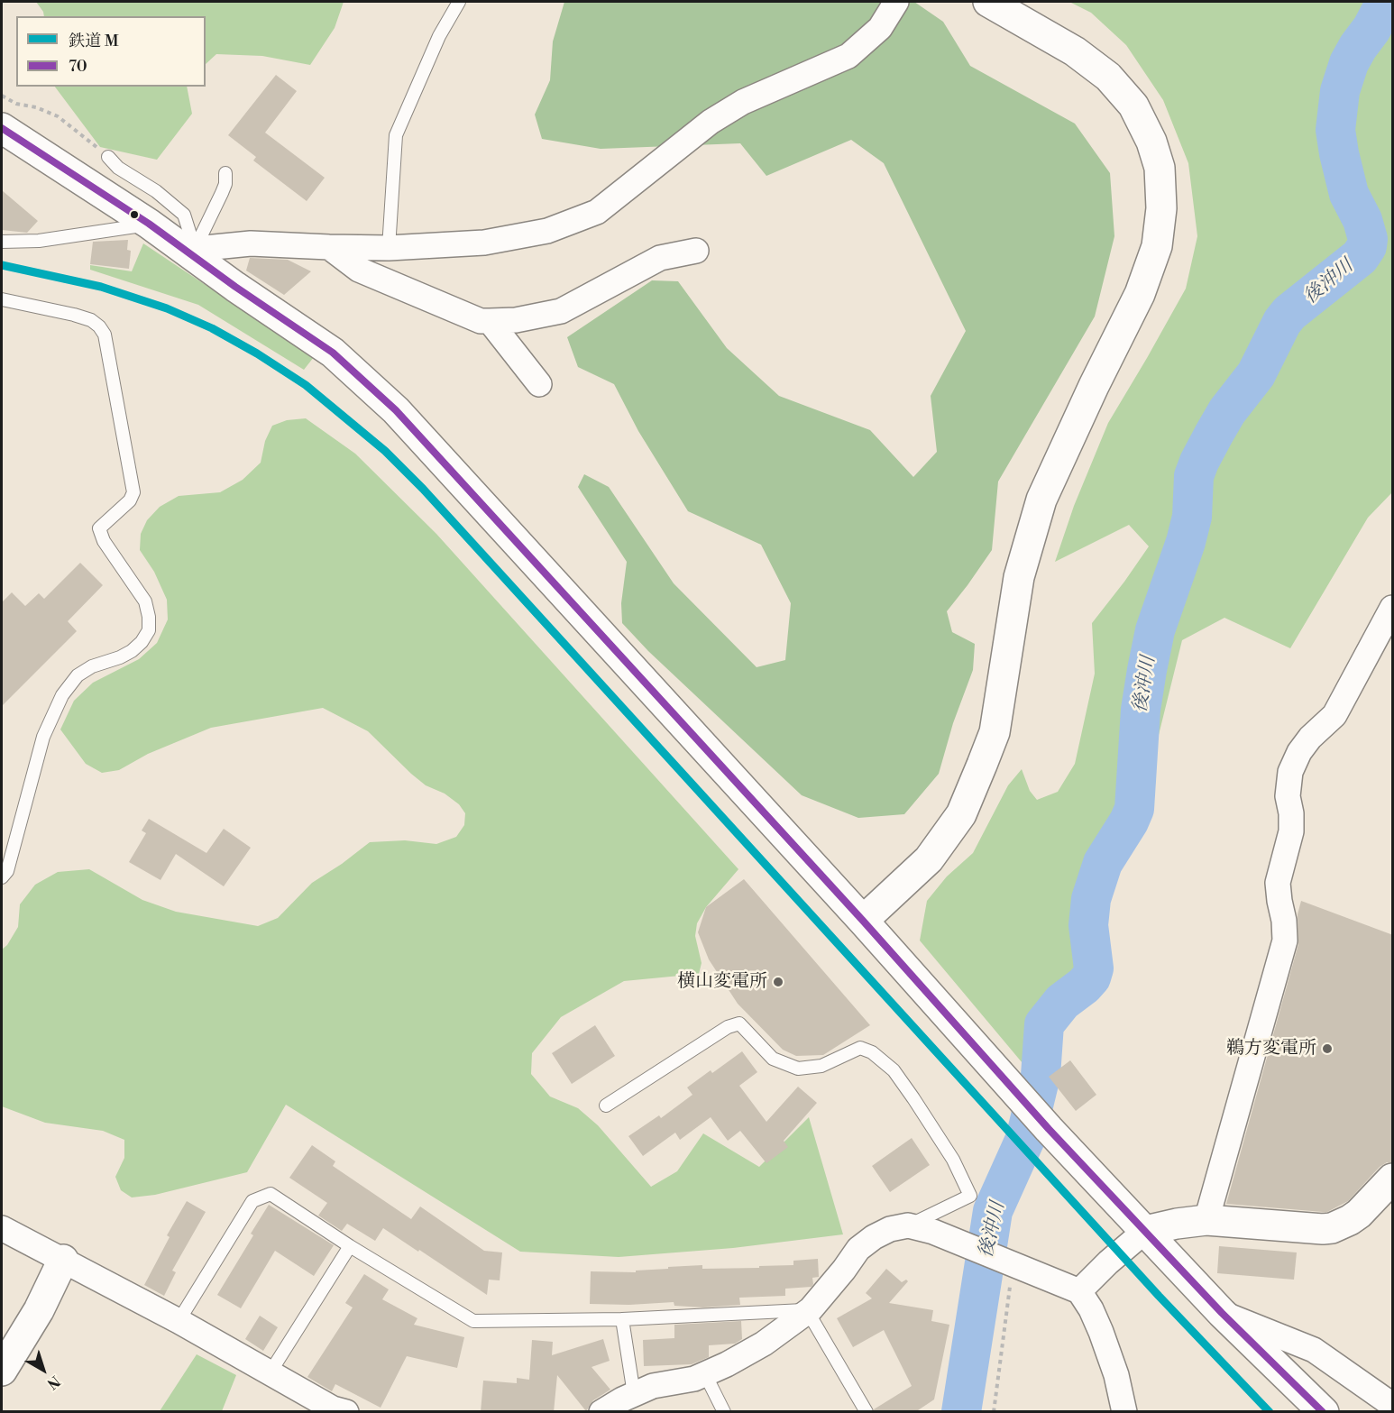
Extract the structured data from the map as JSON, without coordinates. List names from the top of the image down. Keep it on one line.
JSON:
{"water":["後沖川"],"places":["横山変電所","鵜方変電所"],"lines":["transit line 70","rail line M"],"legend":["鉄道 M","70"],"north":"bottom right"}
